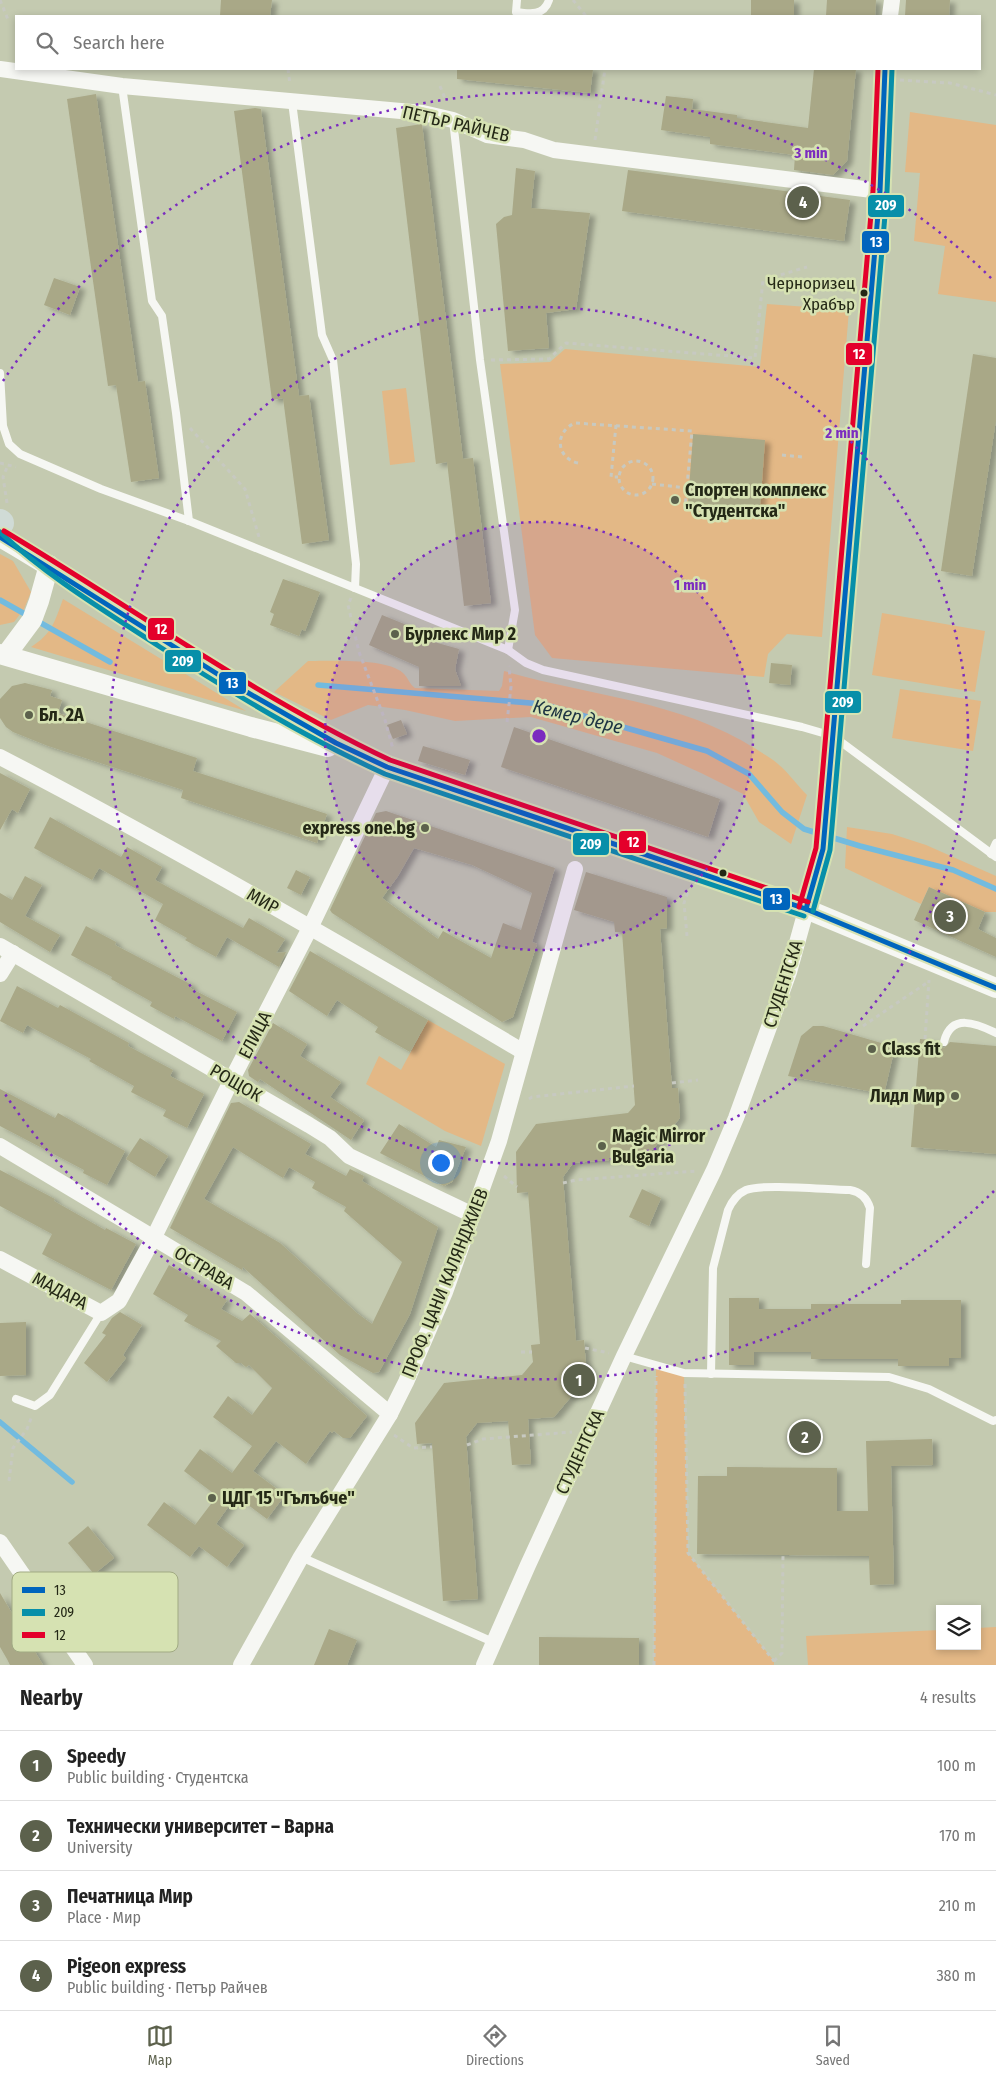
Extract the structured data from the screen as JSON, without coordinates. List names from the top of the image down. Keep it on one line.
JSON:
{"streets":{"street":["ПЕТЪР РАЙЧЕВ","МИР","СТУДЕНТСКА","ЕЛИЦА","РОЩОК","ОСТРАВА","ПРОФ. ЦАНИ КАЛЯНДЖИЕВ","МАДАРА"]},"crossings":[["ПЕТЪР РАЙЧЕВ","СТУДЕНТСКА"],["МИР","ЕЛИЦА"],["МИР","ПРОФ. ЦАНИ КАЛЯНДЖИЕВ"],["ЕЛИЦА","РОЩОК"],["ЕЛИЦА","ОСТРАВА"],["ЕЛИЦА","МАДАРА"],["РОЩОК","ПРОФ. ЦАНИ КАЛЯНДЖИЕВ"],["ОСТРАВА","ПРОФ. ЦАНИ КАЛЯНДЖИЕВ"]],"water":["Кемер дере"],"places":["Черноризец Храбър","Спортен комплекс \"Студентска\"","Бурлекс Мир 2","Бл. 2А","express one.bg","Class fit","Лидл Мир","Magic Mirror Bulgaria","ЦДГ 15 \"Гълъбче\""],"lines":["transit line 13","transit line 209","transit line 12"],"legend":["13","209","12"],"page":{"search":"Search here","pins":["4","3","1","2"],"heading":["Nearby","4 results"],"list":[{"mark":"1","name":"Speedy","note":"Public building · Студентска","value":"100 m"},{"mark":"2","name":"Технически университет – Варна","note":"University","value":"170 m"},{"mark":"3","name":"Печатница Мир","note":"Place · Мир","value":"210 m"},{"mark":"4","name":"Pigeon express","note":"Public building · Петър Райчев","value":"380 m"}],"nav":["Map","Directions","Saved"]},"rings":["3 min","2 min","1 min"]}
